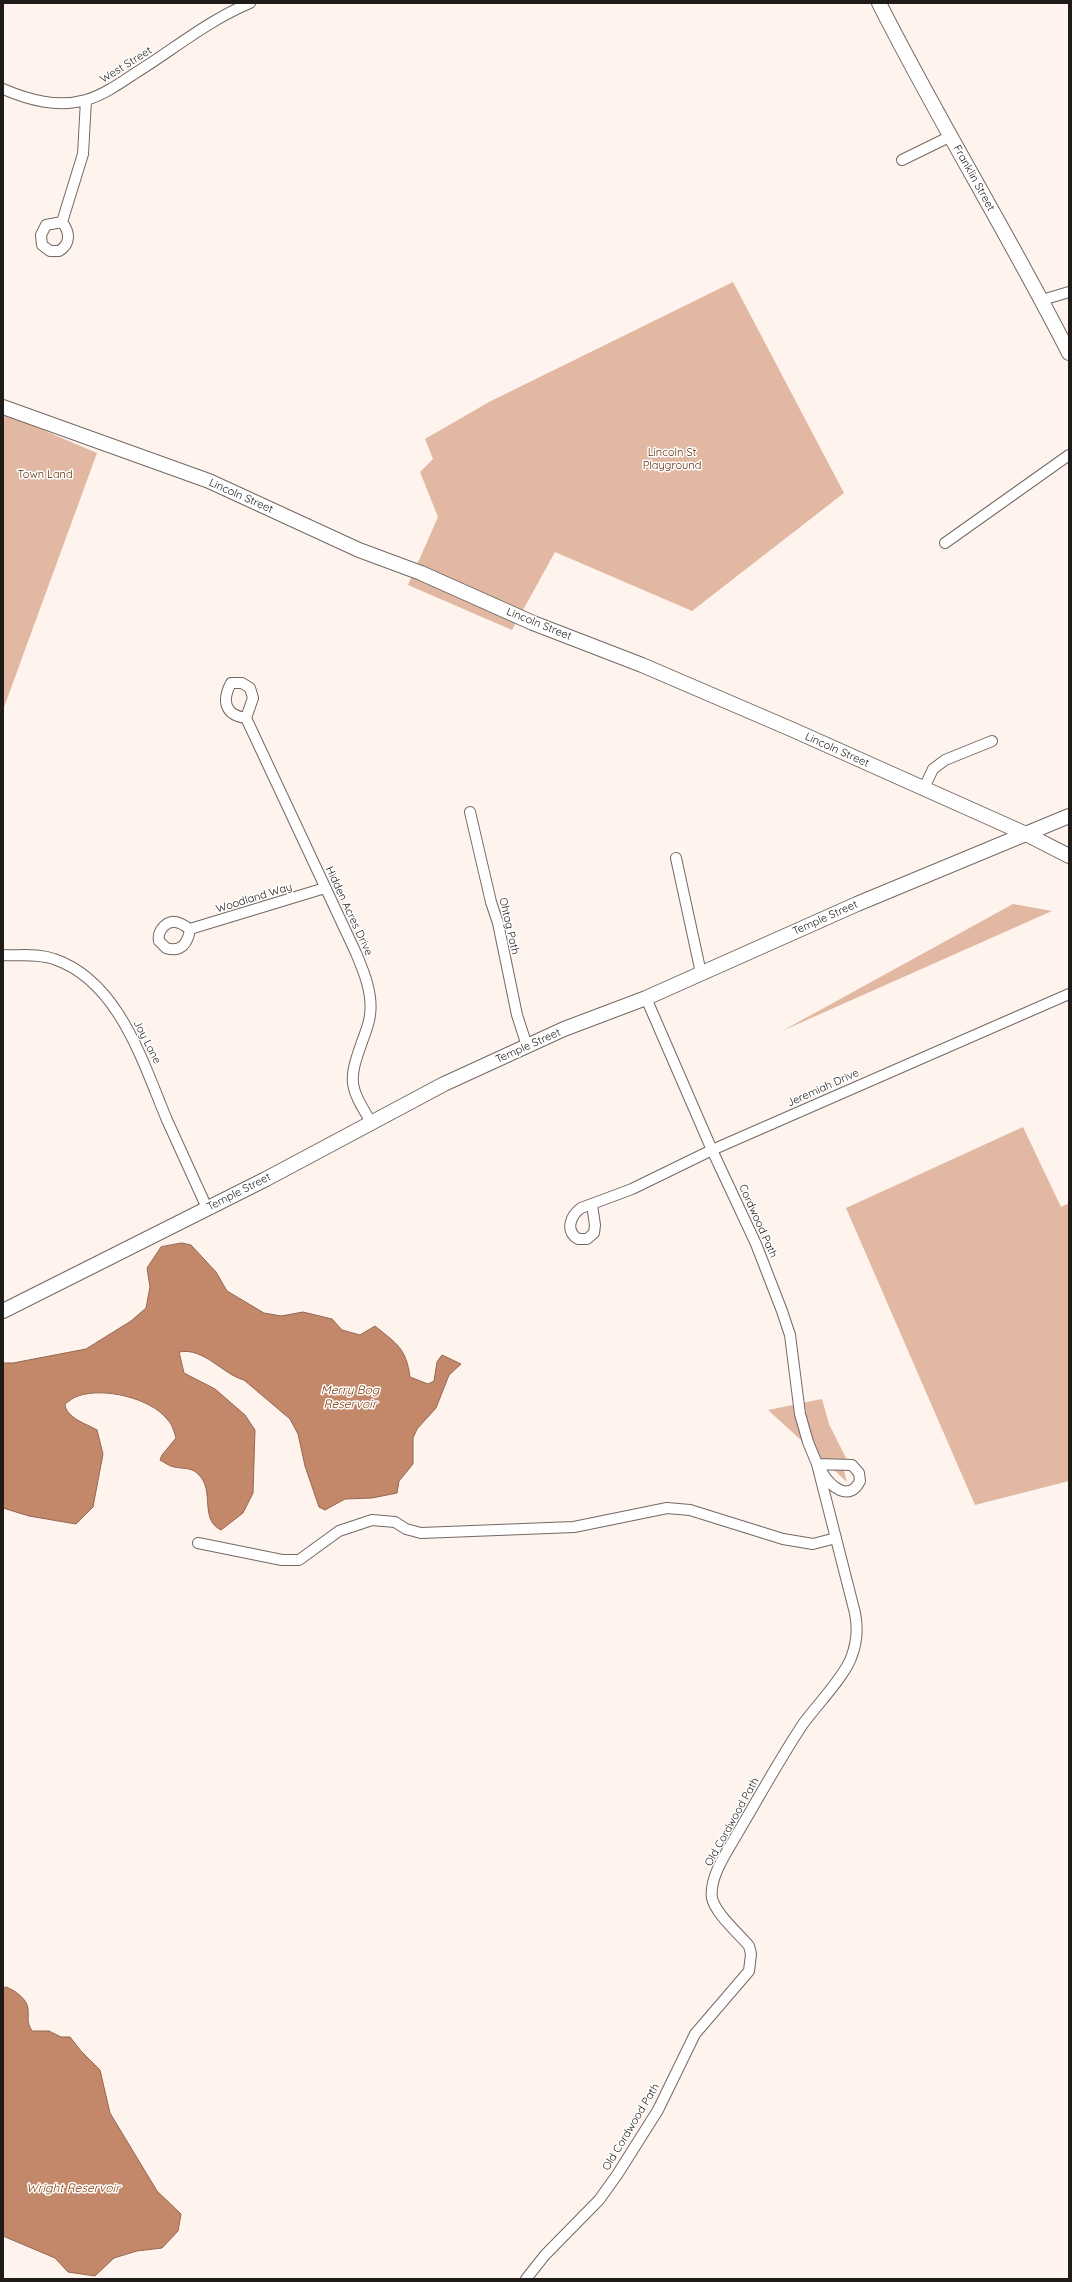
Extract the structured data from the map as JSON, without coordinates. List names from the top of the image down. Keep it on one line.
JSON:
{"streets":{"main road":["Franklin Street","Lincoln Street","Temple Street"],"street":["West Street","Woodland Way","Hidden Acres Drive","Ohtag Path","Joy Lane","Jeremiah Drive","Cordwood Path","Old Cordwood Path"]},"crossings":[["Lincoln Street","Temple Street"],["Woodland Way","Hidden Acres Drive"],["Hidden Acres Drive","Temple Street"],["Temple Street","Ohtag Path"],["Temple Street","Joy Lane"],["Temple Street","Cordwood Path"],["Jeremiah Drive","Cordwood Path"],["Cordwood Path","Old Cordwood Path"]],"water":["Merry Bog Reservoir","Wright Reservoir"],"parks":["Lincoln St Playground","Town Land"]}
